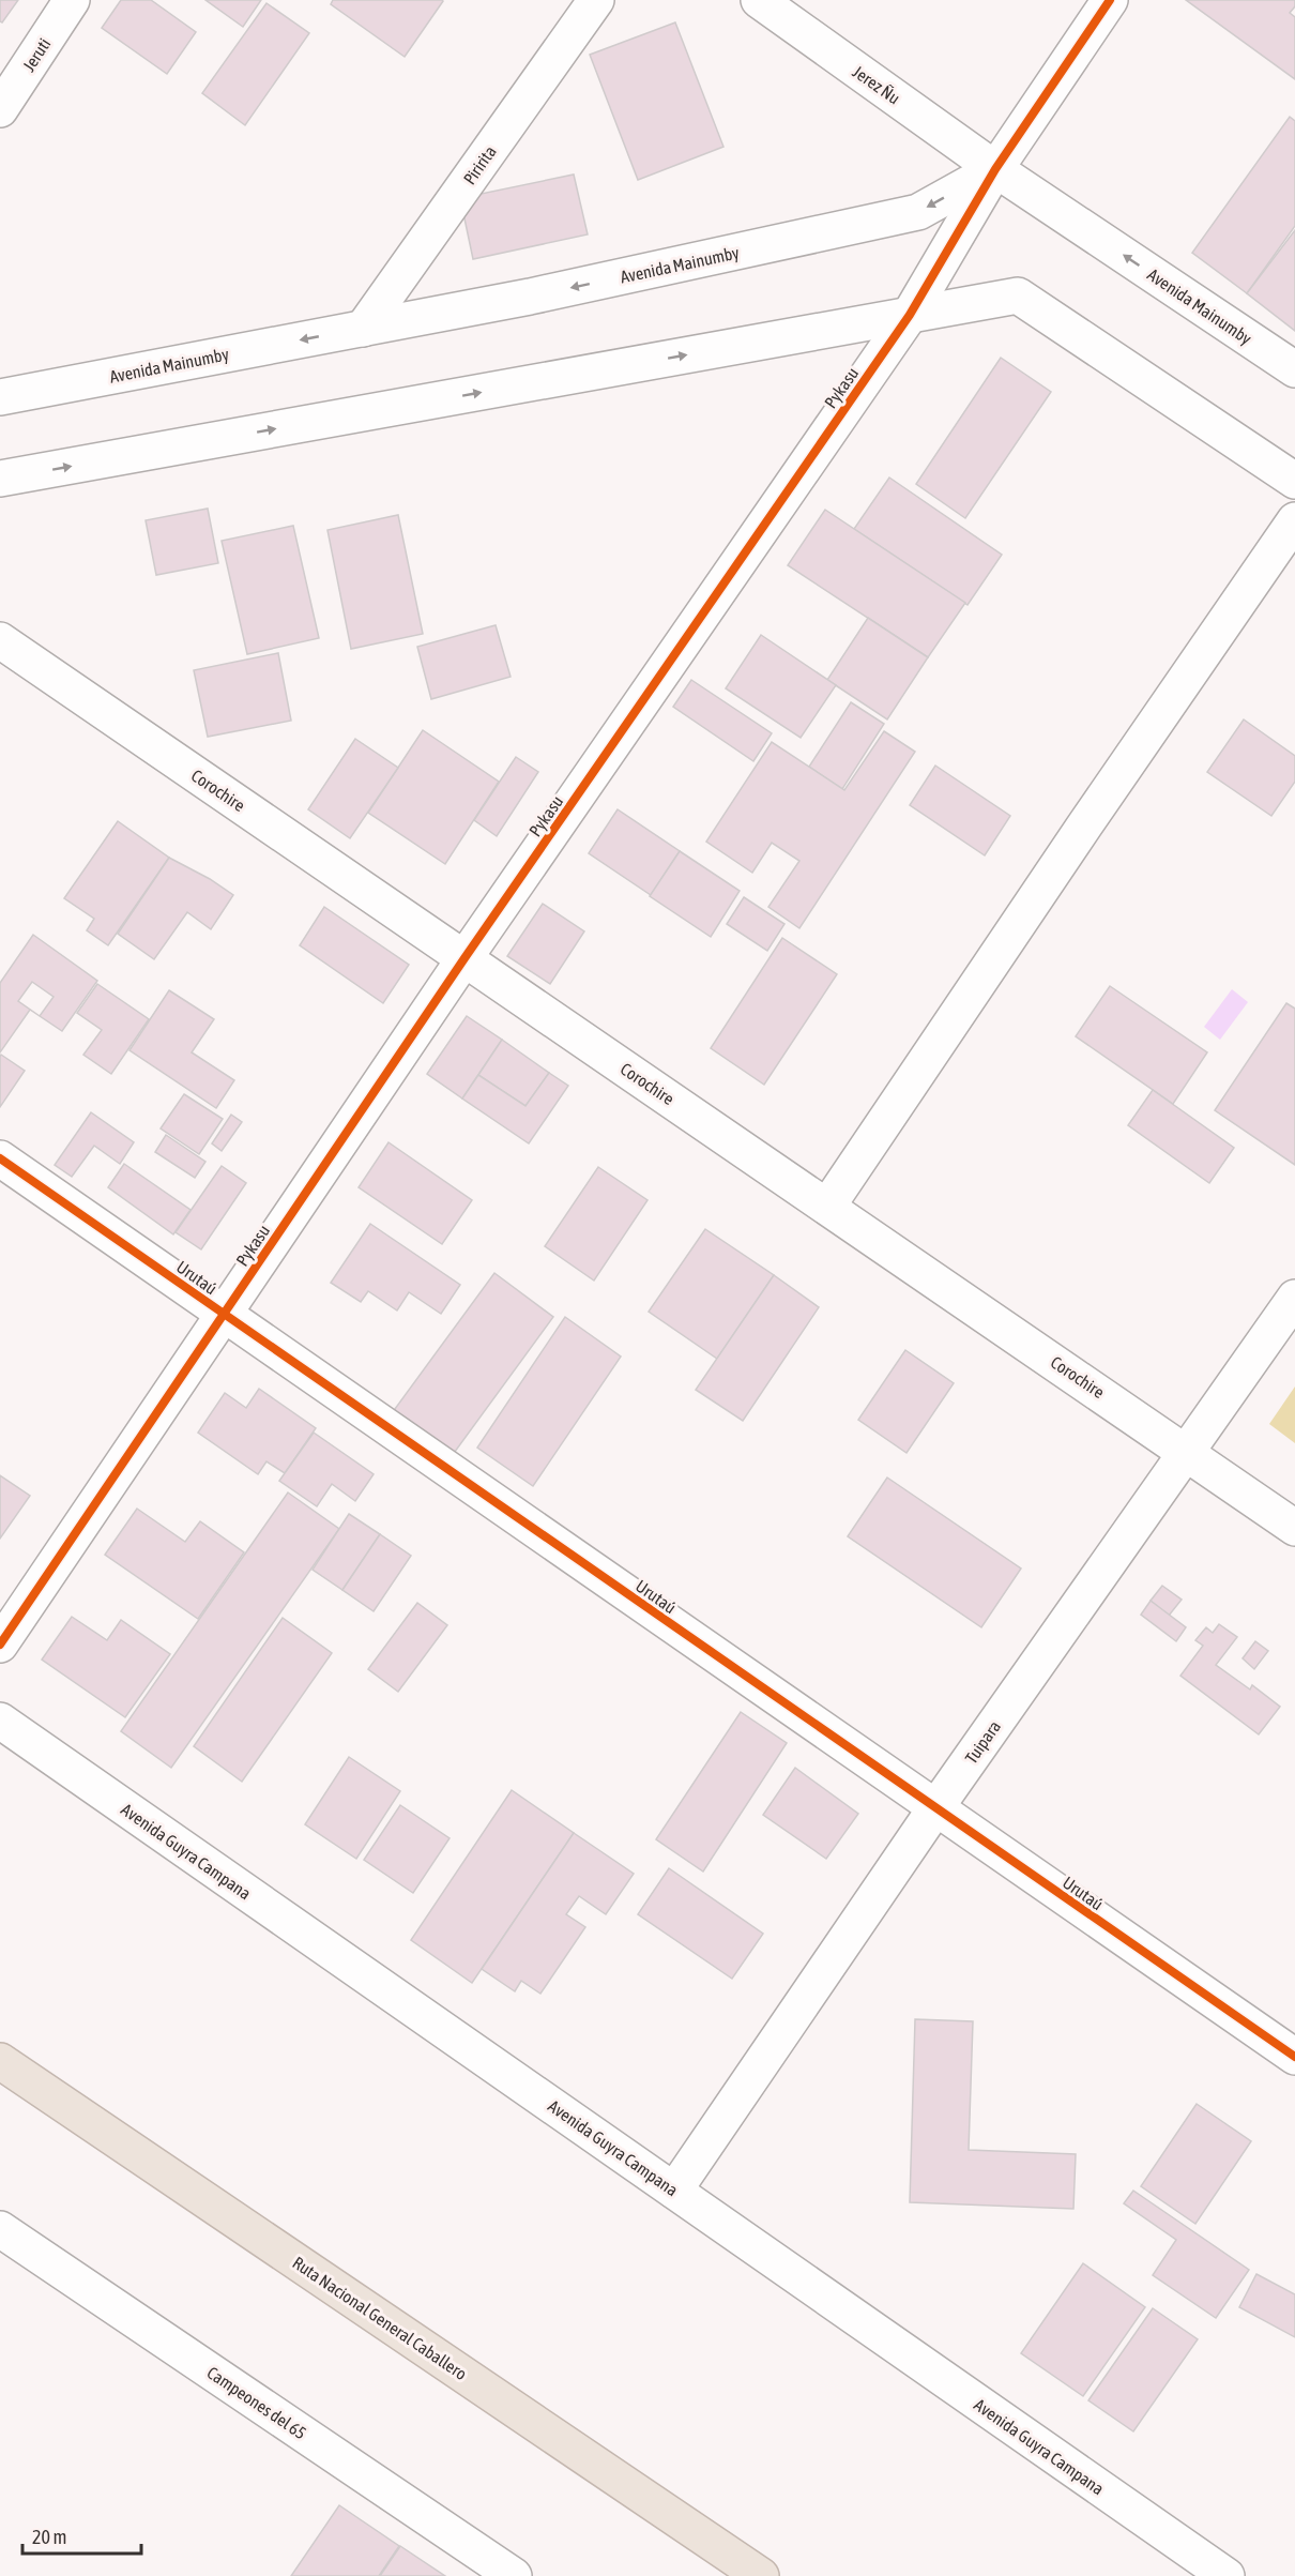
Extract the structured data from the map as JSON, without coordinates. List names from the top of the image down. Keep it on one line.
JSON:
{"streets":{"highway":["Ruta Nacional General Caballero"],"street":["Jeruti","Jerez Ñu","Piririta","Avenida Mainumby","Pykasu","Corochire","Urutaú","Tuipara","Avenida Guyra Campana","Campeones del 65"]},"crossings":[["Jerez Ñu","Avenida Mainumby"],["Jerez Ñu","Pykasu"],["Piririta","Avenida Mainumby"],["Avenida Mainumby","Pykasu"],["Pykasu","Corochire"],["Pykasu","Urutaú"],["Corochire","Tuipara"],["Urutaú","Tuipara"],["Tuipara","Avenida Guyra Campana"]],"scale_bar":"20 m"}
